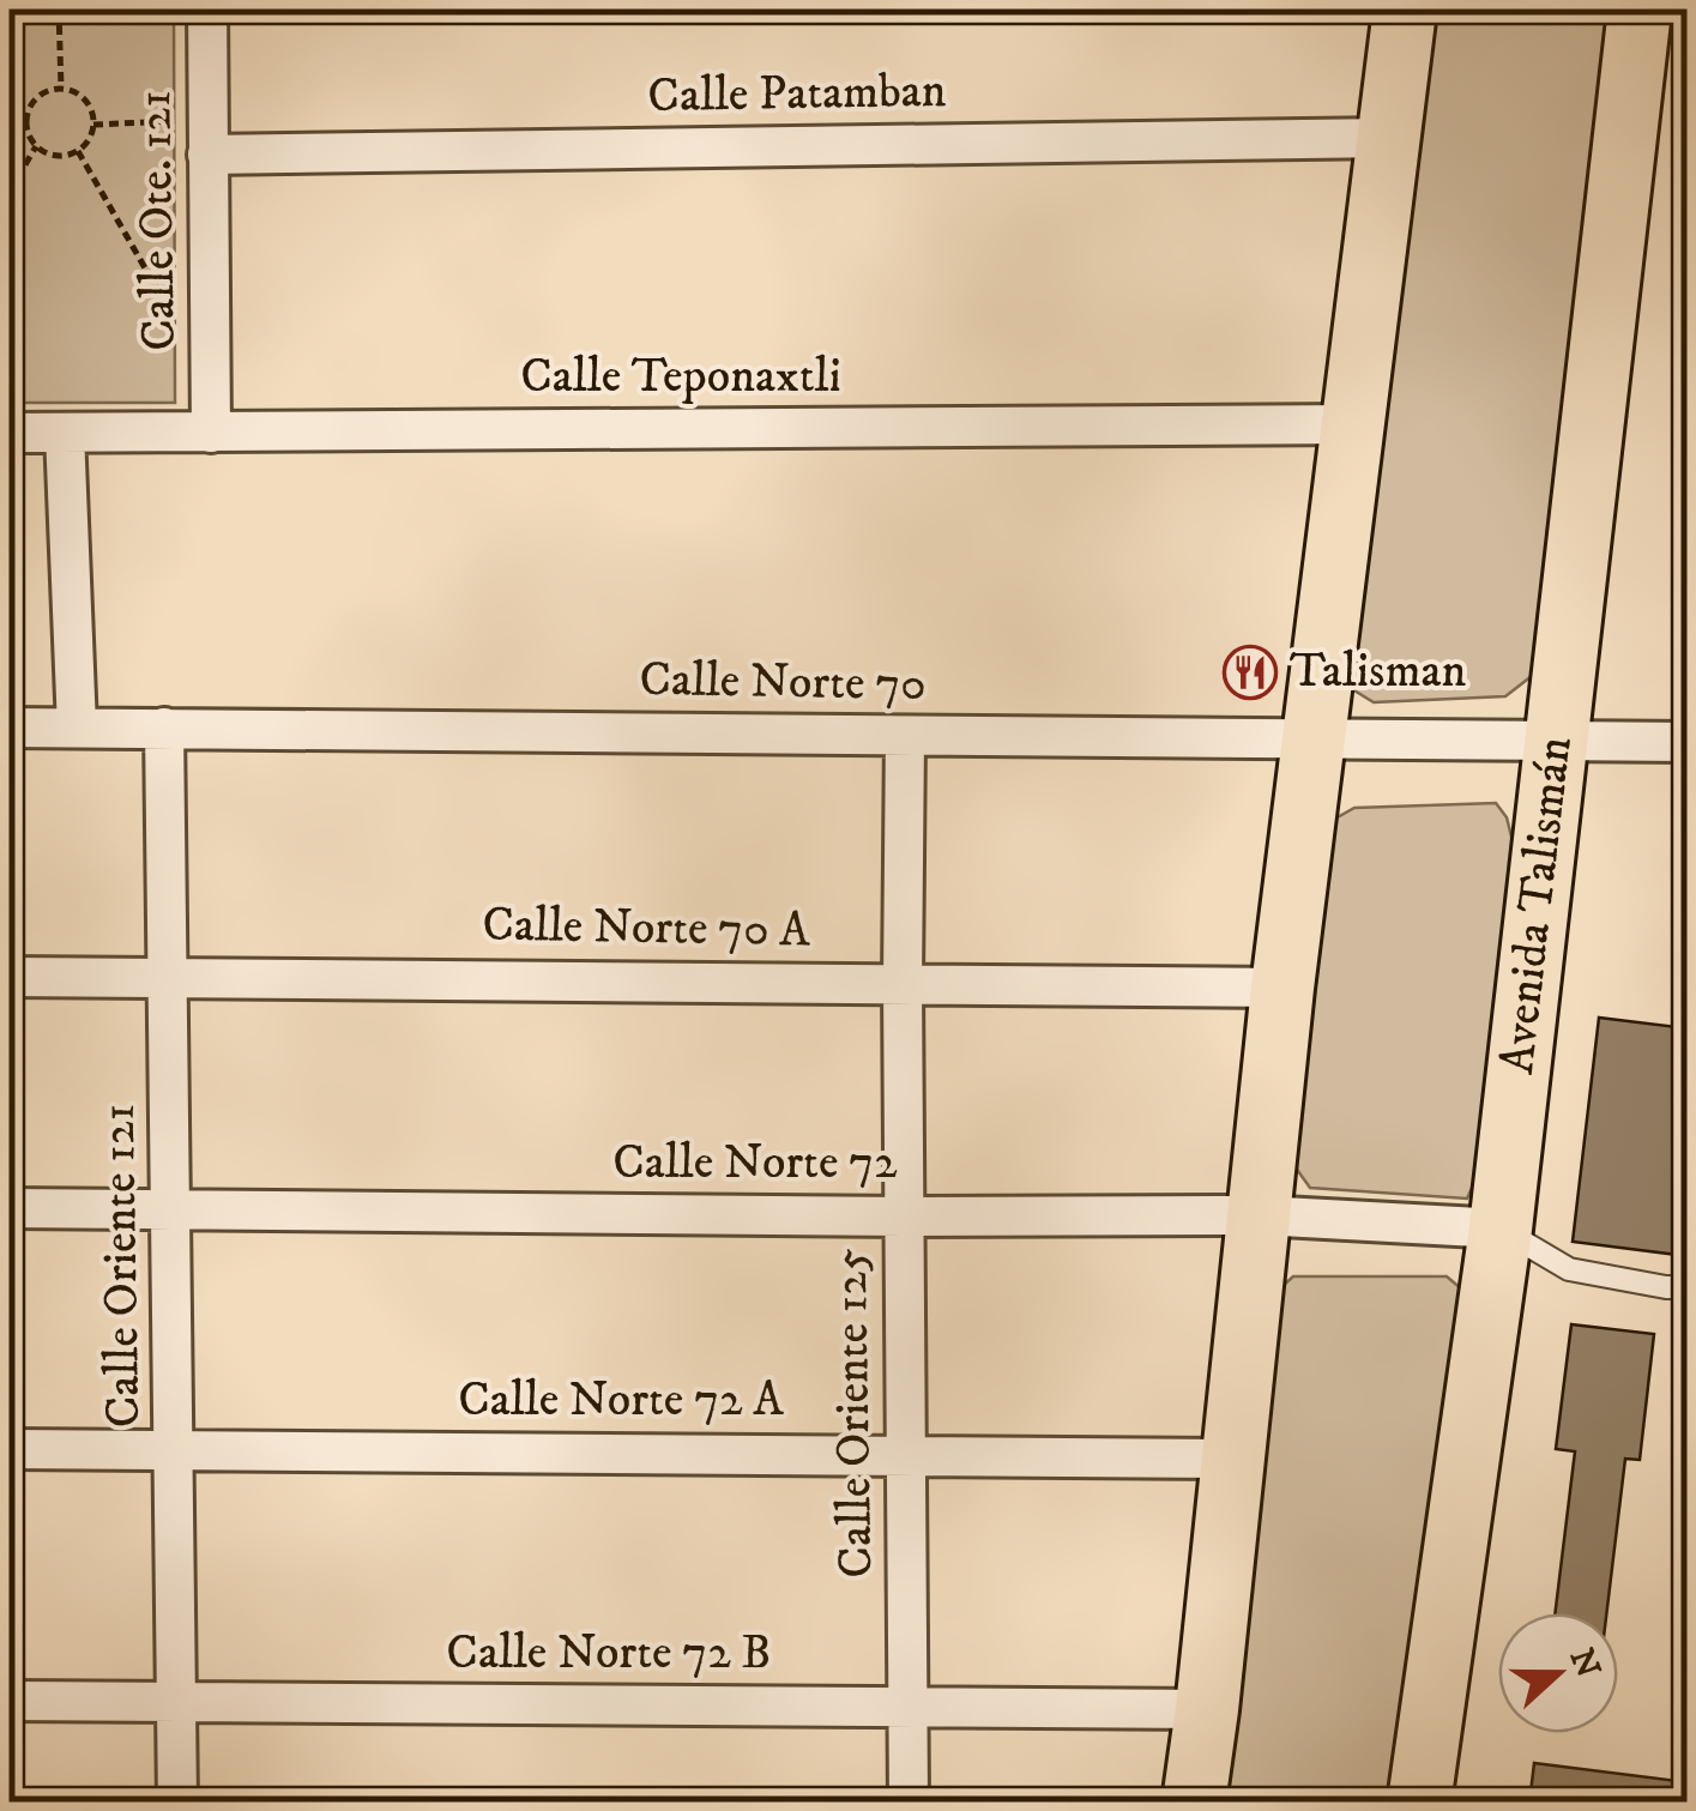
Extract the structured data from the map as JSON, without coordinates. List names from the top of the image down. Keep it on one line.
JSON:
{"streets":{"main road":["Avenida Talismán"],"street":["Calle Patamban","Calle Ote. 121","Calle Teponaxtli","Calle Norte 70","Calle Norte 70 A","Calle Norte 72","Calle Oriente 121","Calle Norte 72 A","Calle Oriente 125","Calle Norte 72 B"]},"crossings":[["Calle Patamban","Calle Ote. 121"],["Calle Ote. 121","Calle Teponaxtli"],["Calle Norte 70","Avenida Talismán"],["Calle Norte 70","Calle Oriente 121"],["Calle Norte 70","Calle Oriente 125"],["Avenida Talismán","Calle Norte 72"],["Calle Norte 70 A","Calle Oriente 121"],["Calle Norte 70 A","Calle Oriente 125"],["Calle Norte 72","Calle Oriente 121"],["Calle Norte 72","Calle Oriente 125"],["Calle Oriente 121","Calle Norte 72 A"],["Calle Oriente 121","Calle Norte 72 B"],["Calle Norte 72 A","Calle Oriente 125"],["Calle Oriente 125","Calle Norte 72 B"]],"places":{"restaurant":["Talisman"]},"north":"right"}
